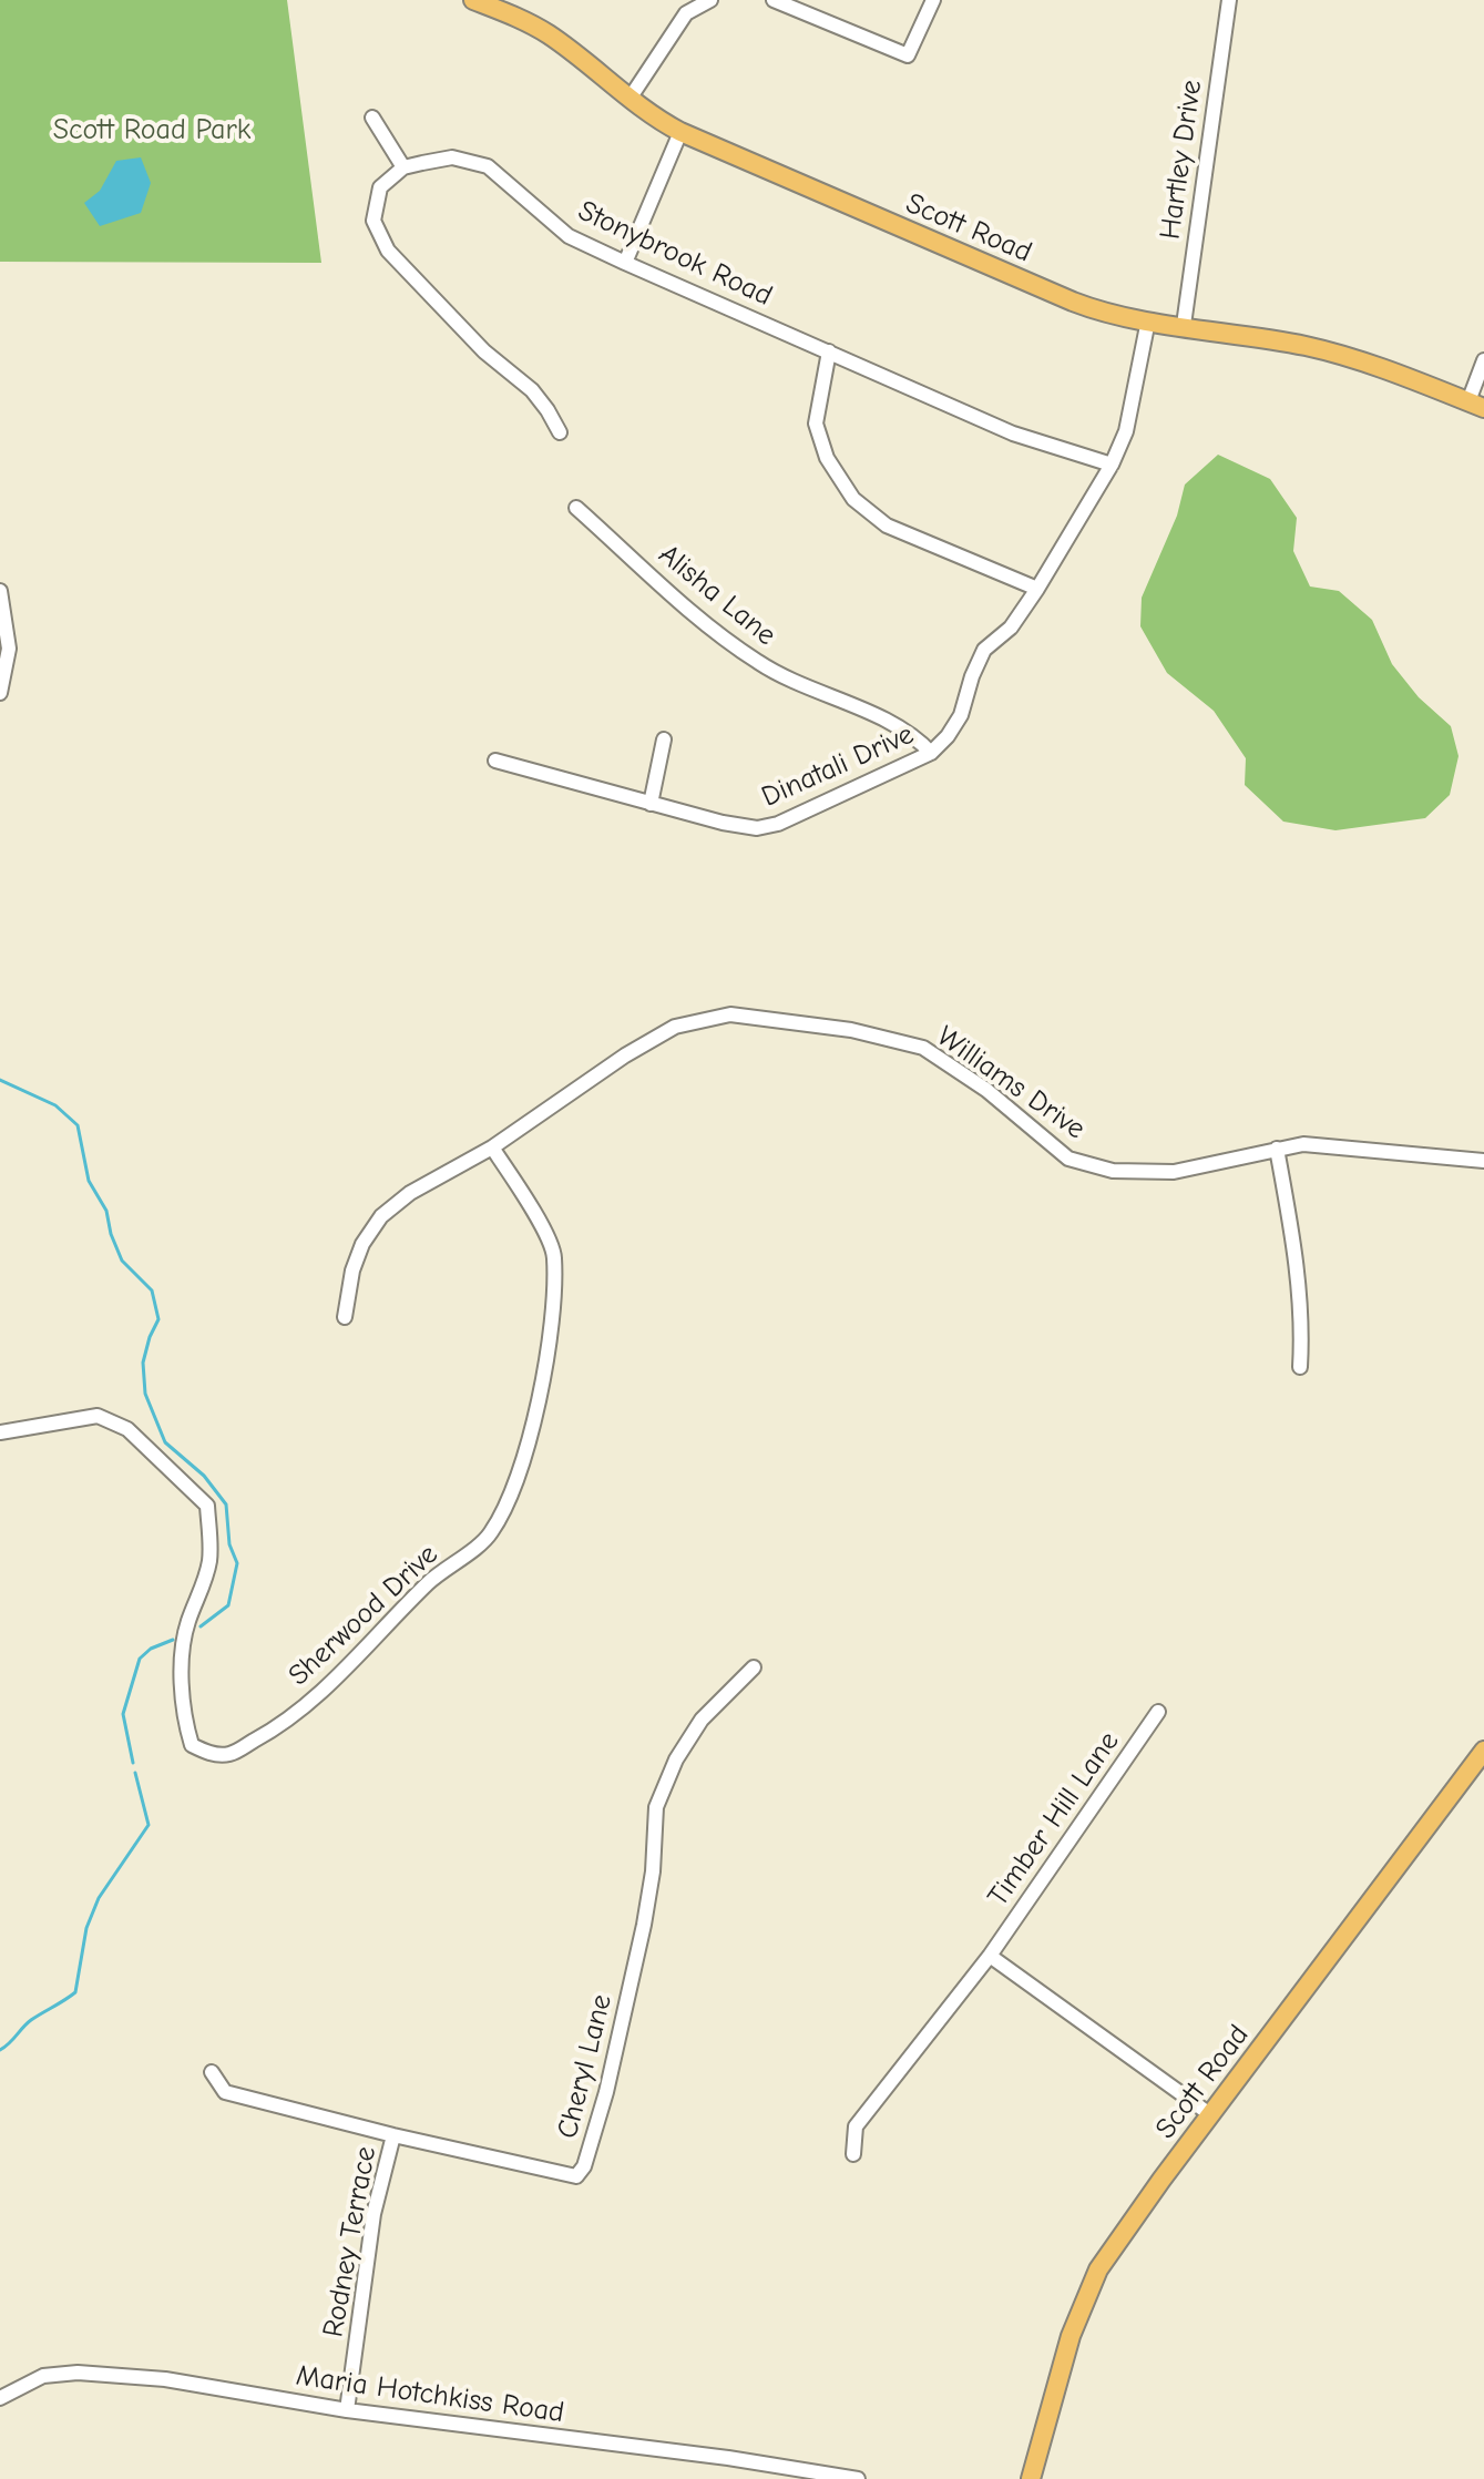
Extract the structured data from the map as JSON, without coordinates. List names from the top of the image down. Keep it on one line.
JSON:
{"streets":{"main road":["Scott Road"],"street":["Hartley Drive","Stonybrook Road","Alisha Lane","Dinatali Drive","Williams Drive","Sherwood Drive","Timber Hill Lane","Cheryl Lane","Rodney Terrace","Maria Hotchkiss Road"]},"crossings":[["Hartley Drive","Scott Road"],["Scott Road","Dinatali Drive"],["Stonybrook Road","Dinatali Drive"],["Alisha Lane","Dinatali Drive"],["Williams Drive","Sherwood Drive"],["Cheryl Lane","Rodney Terrace"],["Rodney Terrace","Maria Hotchkiss Road"]],"parks":["Scott Road Park"]}
